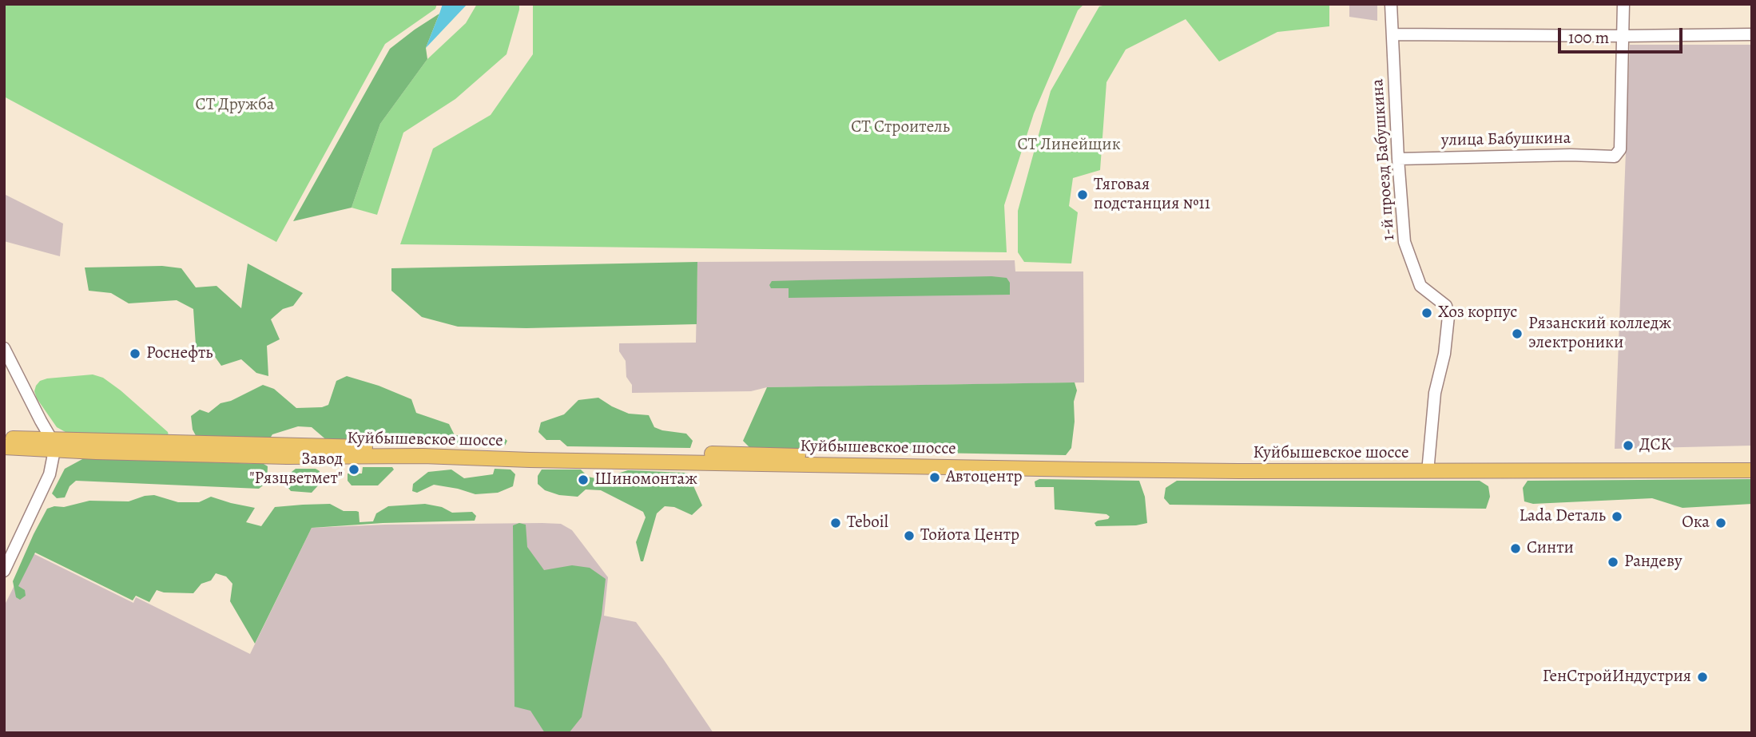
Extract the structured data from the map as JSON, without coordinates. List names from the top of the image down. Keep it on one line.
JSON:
{"streets":{"main road":["Куйбышевское шоссе"],"street":["улица Бабушкина","1-й проезд Бабушкина"]},"crossings":[["улица Бабушкина","1-й проезд Бабушкина"],["1-й проезд Бабушкина","Куйбышевское шоссе"]],"parks":["СТ Дружба","СТ Строитель","СТ Линейщик"],"places":["Тяговая подстанция №11","Хоз корпус","Рязанский колледж электроники","Роснефть","ДСК","Завод \"Рязцветмет\"","Автоцентр","Шиномонтаж","Lada Dеталь","Teboil","Ока","Тойота Центр","Синти","Рандеву","ГенСтройИндустрия"],"scale_bar":"100 m"}
